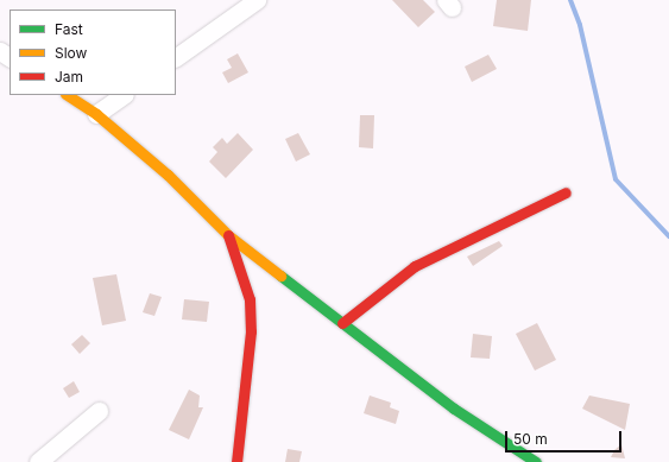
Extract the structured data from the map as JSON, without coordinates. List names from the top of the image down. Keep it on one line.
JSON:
{"legend":["Fast","Slow","Jam"],"scale_bar":"50 m"}
